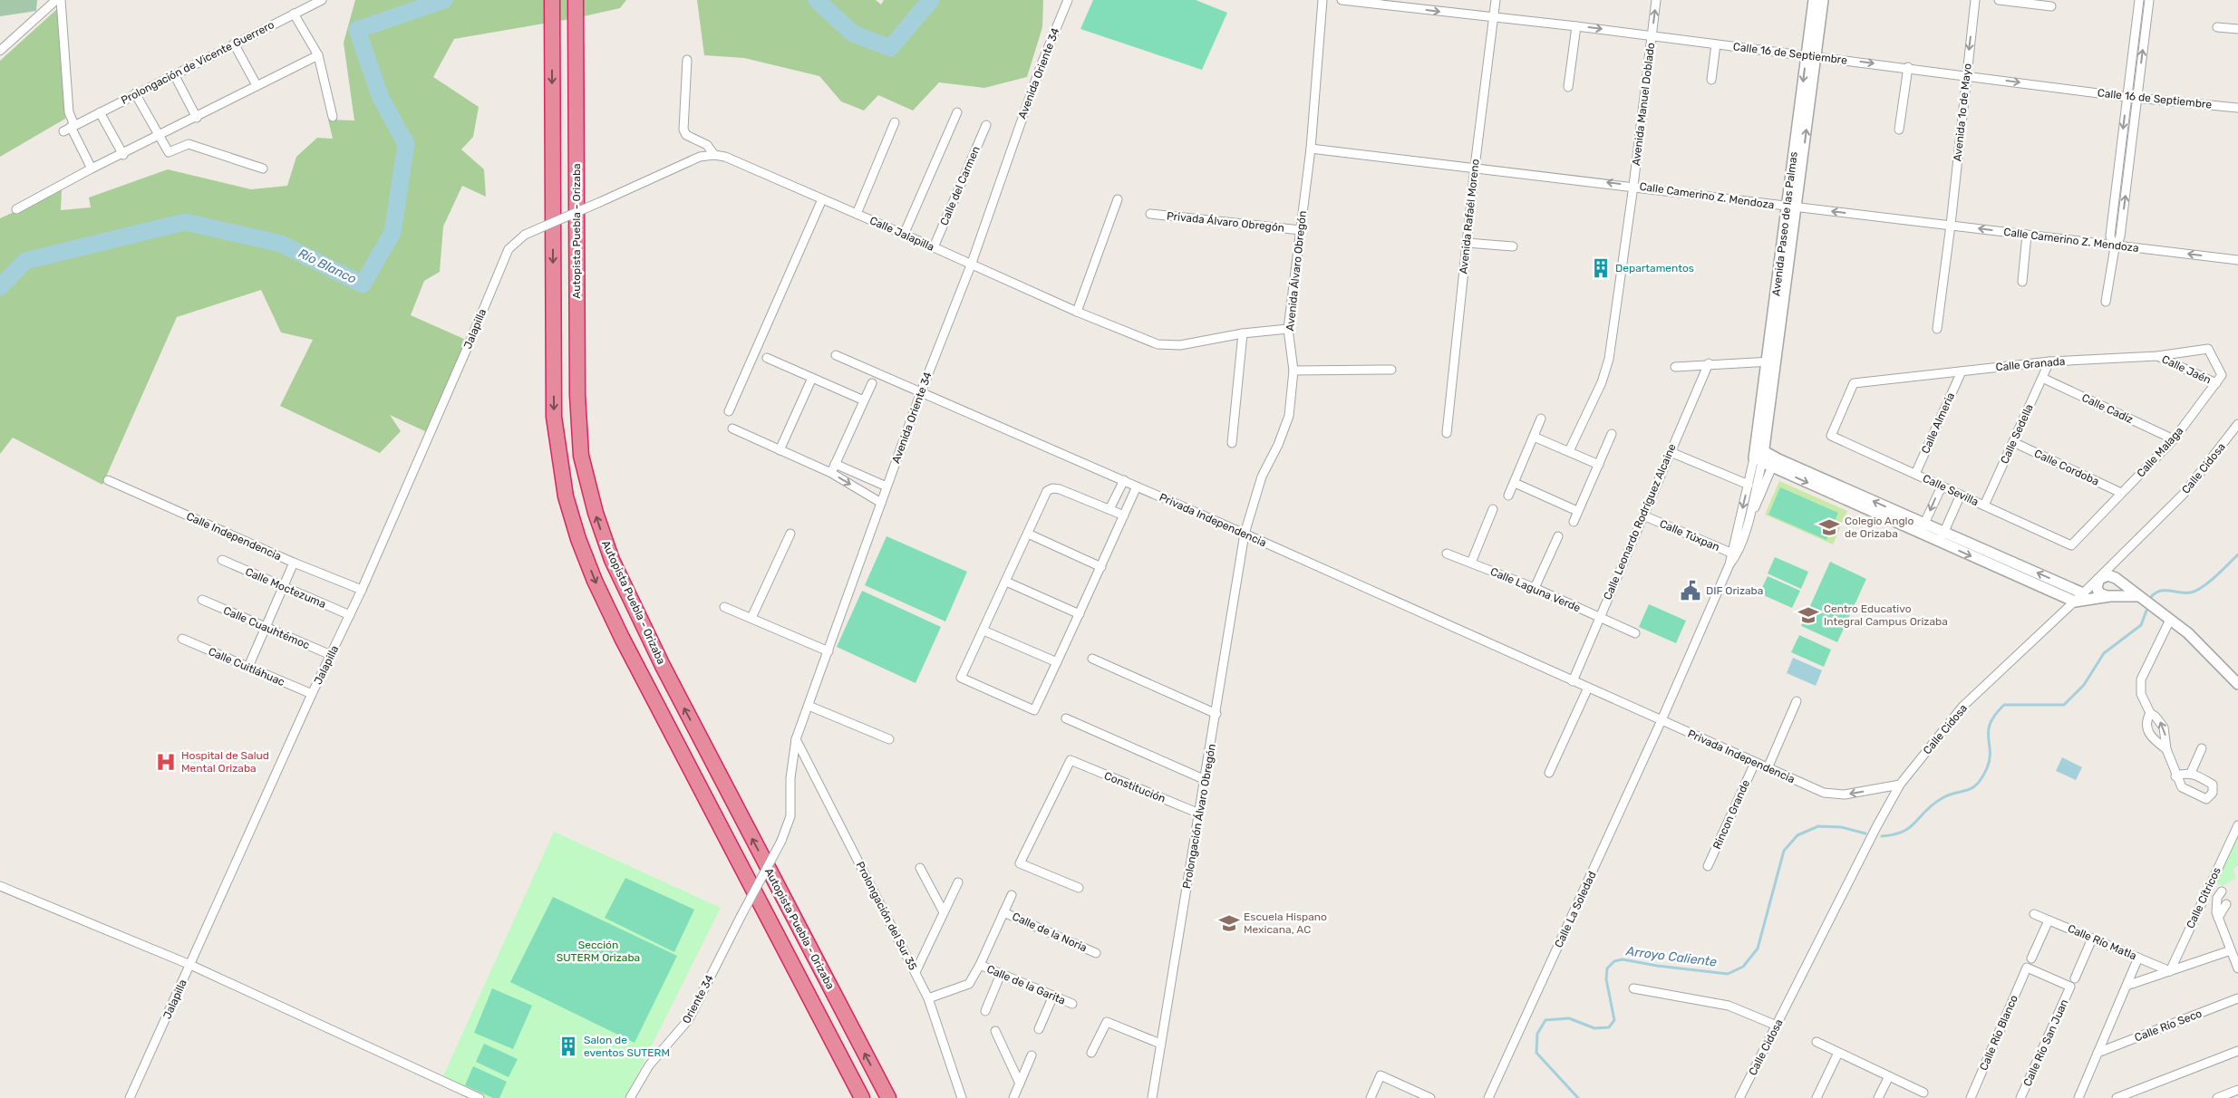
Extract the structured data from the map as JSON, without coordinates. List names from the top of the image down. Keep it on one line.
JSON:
{"streets":{"highway":["Autopista Puebla - Orizaba"],"street":["Calle 16 de Septiembre","Prolongación de Vicente Guerrero","Avenida Oriente 34","Avenida Manuel Doblado","Avenida 1o de Mayo","Calle del Carmen","Calle Camerino Z. Mendoza","Avenida Rafaél Moreno","Privada Álvaro Obregón","Avenida Paseo de las Palmas","Calle Jalapilla","Avenida Álvaro Obregón","Jalapilla","Calle Granada","Calle Jaén","Calle Cadiz","Calle Almeria","Calle Sedella","Calle Malaga","Calle Cordoba","Calle Cidosa","Calle Sevilla","Privada Independencia","Calle Leonardo Rodríguez Alcaine","Calle Túxpan","Calle Independencia","Calle Moctezuma","Calle Laguna Verde","Calle Cuauhtémoc","Calle Cuitláhuac","Constitución","Rincon Grande","Prolongación Álvaro Obregón","Calle Cítricos","Calle La Soledad","Prolongación del Sur 35","Calle de la Noria","Calle Río Matla","Calle de la Garita","Oriente 34","Calle Río Seco","Calle Río Blanco","Calle Río San Juan"]},"crossings":[["Calle 16 de Septiembre","Avenida Manuel Doblado"],["Calle 16 de Septiembre","Avenida 1o de Mayo"],["Calle 16 de Septiembre","Avenida Rafaél Moreno"],["Calle 16 de Septiembre","Avenida Paseo de las Palmas"],["Avenida Oriente 34","Calle Jalapilla"],["Avenida Oriente 34","Privada Independencia"],["Avenida Oriente 34","Prolongación del Sur 35"],["Avenida Oriente 34","Oriente 34"],["Avenida Manuel Doblado","Calle Camerino Z. Mendoza"],["Avenida 1o de Mayo","Calle Camerino Z. Mendoza"],["Calle del Carmen","Calle Jalapilla"],["Calle Camerino Z. Mendoza","Avenida Rafaél Moreno"],["Calle Camerino Z. Mendoza","Avenida Paseo de las Palmas"],["Calle Camerino Z. Mendoza","Avenida Álvaro Obregón"],["Privada Álvaro Obregón","Avenida Álvaro Obregón"],["Avenida Paseo de las Palmas","Privada Independencia"],["Avenida Paseo de las Palmas","Calle Túxpan"],["Avenida Paseo de las Palmas","Calle La Soledad"],["Calle Jalapilla","Avenida Álvaro Obregón"],["Calle Jalapilla","Jalapilla"],["Avenida Álvaro Obregón","Privada Independencia"],["Avenida Álvaro Obregón","Prolongación Álvaro Obregón"],["Jalapilla","Calle Independencia"],["Jalapilla","Calle Moctezuma"],["Jalapilla","Calle Cuauhtémoc"],["Jalapilla","Calle Cuitláhuac"],["Calle Granada","Calle Jaén"],["Calle Granada","Calle Almeria"],["Calle Granada","Calle Sedella"],["Calle Granada","Calle Malaga"],["Calle Granada","Calle Sevilla"],["Calle Jaén","Calle Malaga"],["Calle Cadiz","Calle Sedella"],["Calle Cadiz","Calle Malaga"],["Calle Almeria","Calle Sevilla"],["Calle Sedella","Calle Cordoba"],["Calle Sedella","Calle Sevilla"],["Calle Malaga","Calle Cordoba"],["Calle Malaga","Calle Sevilla"],["Calle Cidosa","Privada Independencia"],["Privada Independencia","Calle Leonardo Rodríguez Alcaine"],["Privada Independencia","Rincon Grande"],["Privada Independencia","Prolongación Álvaro Obregón"],["Privada Independencia","Calle La Soledad"],["Calle Leonardo Rodríguez Alcaine","Calle Túxpan"],["Calle Leonardo Rodríguez Alcaine","Calle Laguna Verde"],["Constitución","Prolongación Álvaro Obregón"],["Calle Cítricos","Calle Río Matla"],["Calle Río Blanco","Calle Río San Juan"]],"one_way":["Calle 16 de Septiembre","Calle Camerino Z. Mendoza"],"water":["Río Blanco","Arroyo Caliente"],"parks":["Sección SUTERM Orizaba"],"places":{"building":["Departamentos","Salon de eventos SUTERM"],"school or university":["Colegio Anglo de Orizaba","Centro Educativo Integral Campus Orizaba","Escuela Hispano Mexicana, AC"],"public building":["DIF Orizaba"],"hospital":["Hospital de Salud Mental Orizaba"]}}
